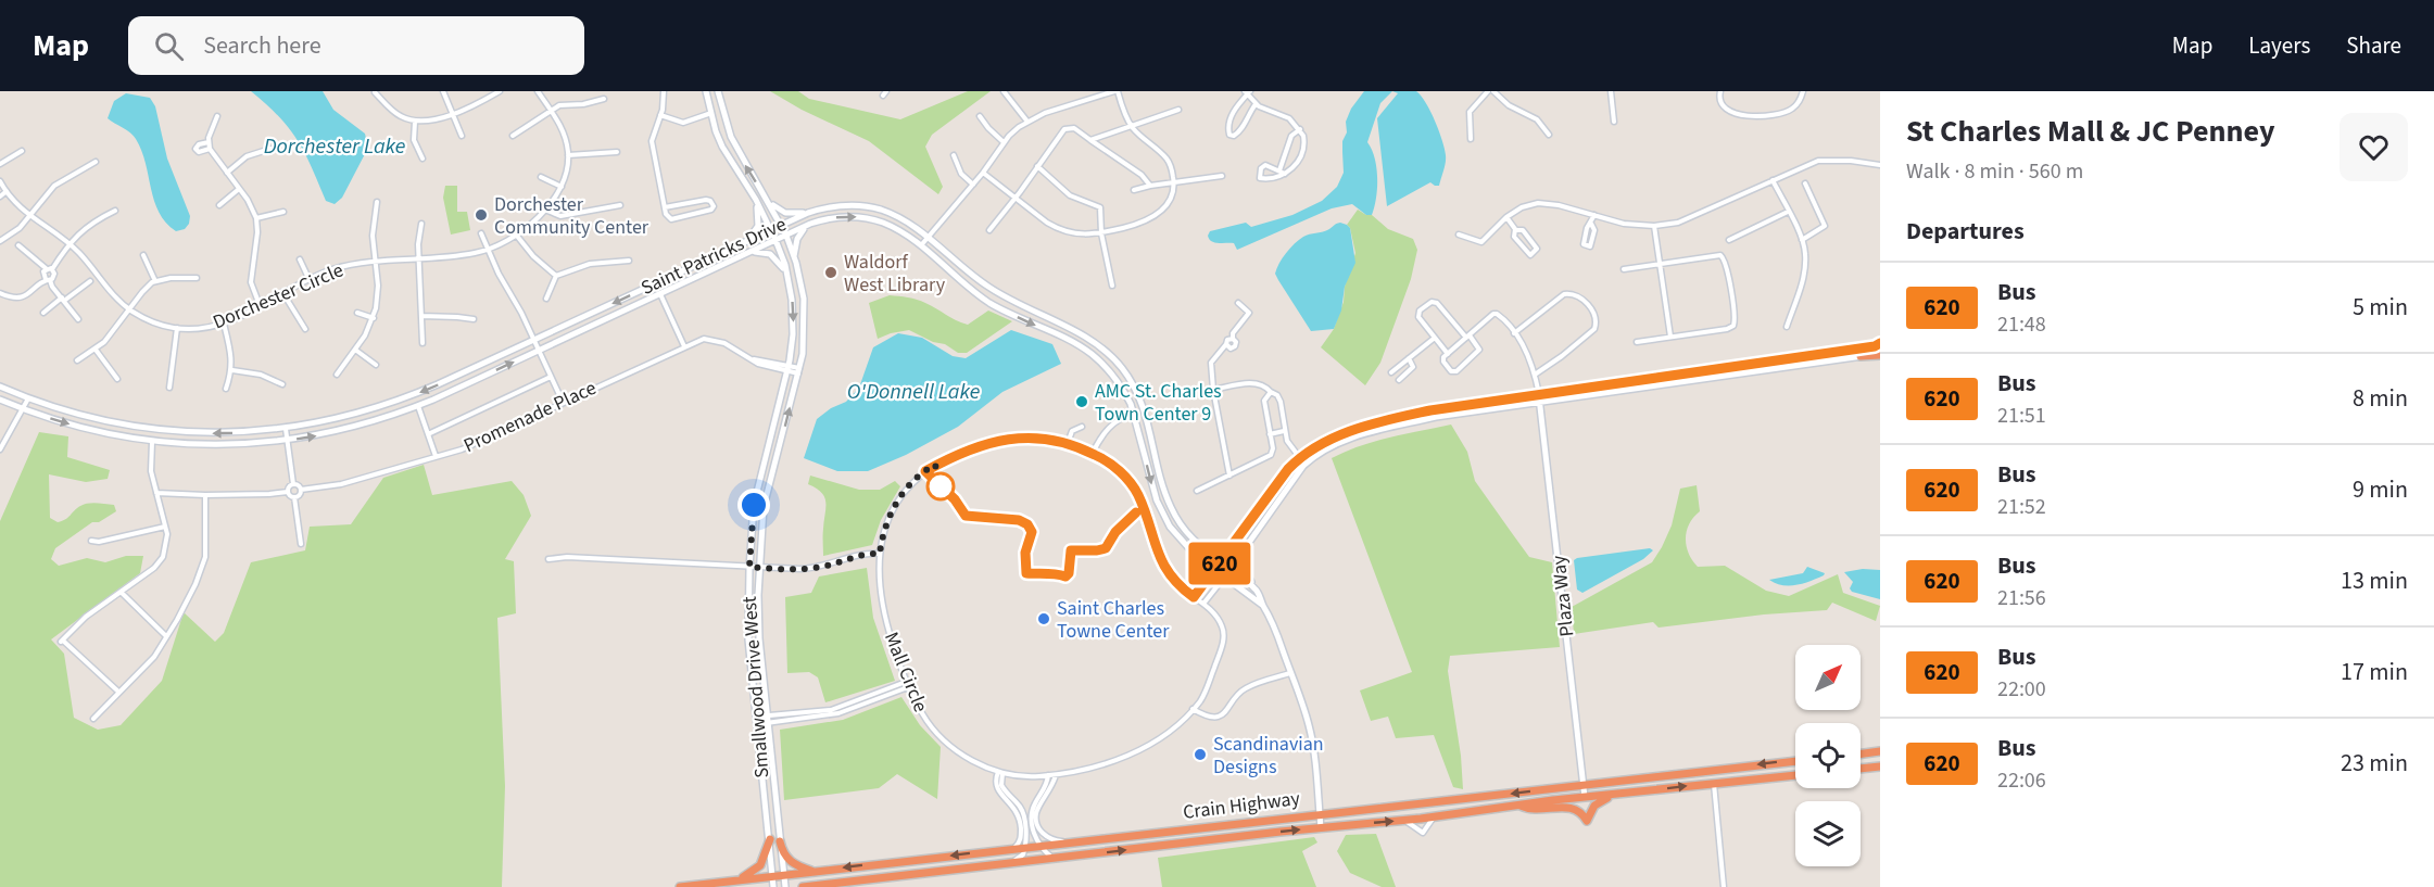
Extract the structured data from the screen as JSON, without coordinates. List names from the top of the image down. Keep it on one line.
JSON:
{"streets":{"highway":["Crain Highway"],"main road":["Saint Patricks Drive","Plaza Way","Smallwood Drive West"],"street":["Dorchester Circle","Promenade Place","Mall Circle"]},"crossings":[["Saint Patricks Drive","Smallwood Drive West"],["Saint Patricks Drive","Crain Highway"],["Promenade Place","Smallwood Drive West"],["Plaza Way","Crain Highway"],["Smallwood Drive West","Crain Highway"]],"water":["Dorchester Lake","O'Donnell Lake"],"places":["Dorchester Community Center","Waldorf West Library","AMC St. Charles Town Center 9","Saint Charles Towne Center","Scandinavian Designs"],"lines":["bus line 620"],"north":"top right","page":{"header":"Map","search":"Search here","nav":["Map","Layers","Share"],"on_map":"620","heading":[["St Charles Mall & JC Penney","Walk · 8 min · 560 m"],"Departures"],"list":[{"mark":"620","name":"Bus","note":"21:48","value":"5 min"},{"mark":"620","name":"Bus","note":"21:51","value":"8 min"},{"mark":"620","name":"Bus","note":"21:52","value":"9 min"},{"mark":"620","name":"Bus","note":"21:56","value":"13 min"},{"mark":"620","name":"Bus","note":"22:00","value":"17 min"},{"mark":"620","name":"Bus","note":"22:06","value":"23 min"}]}}
